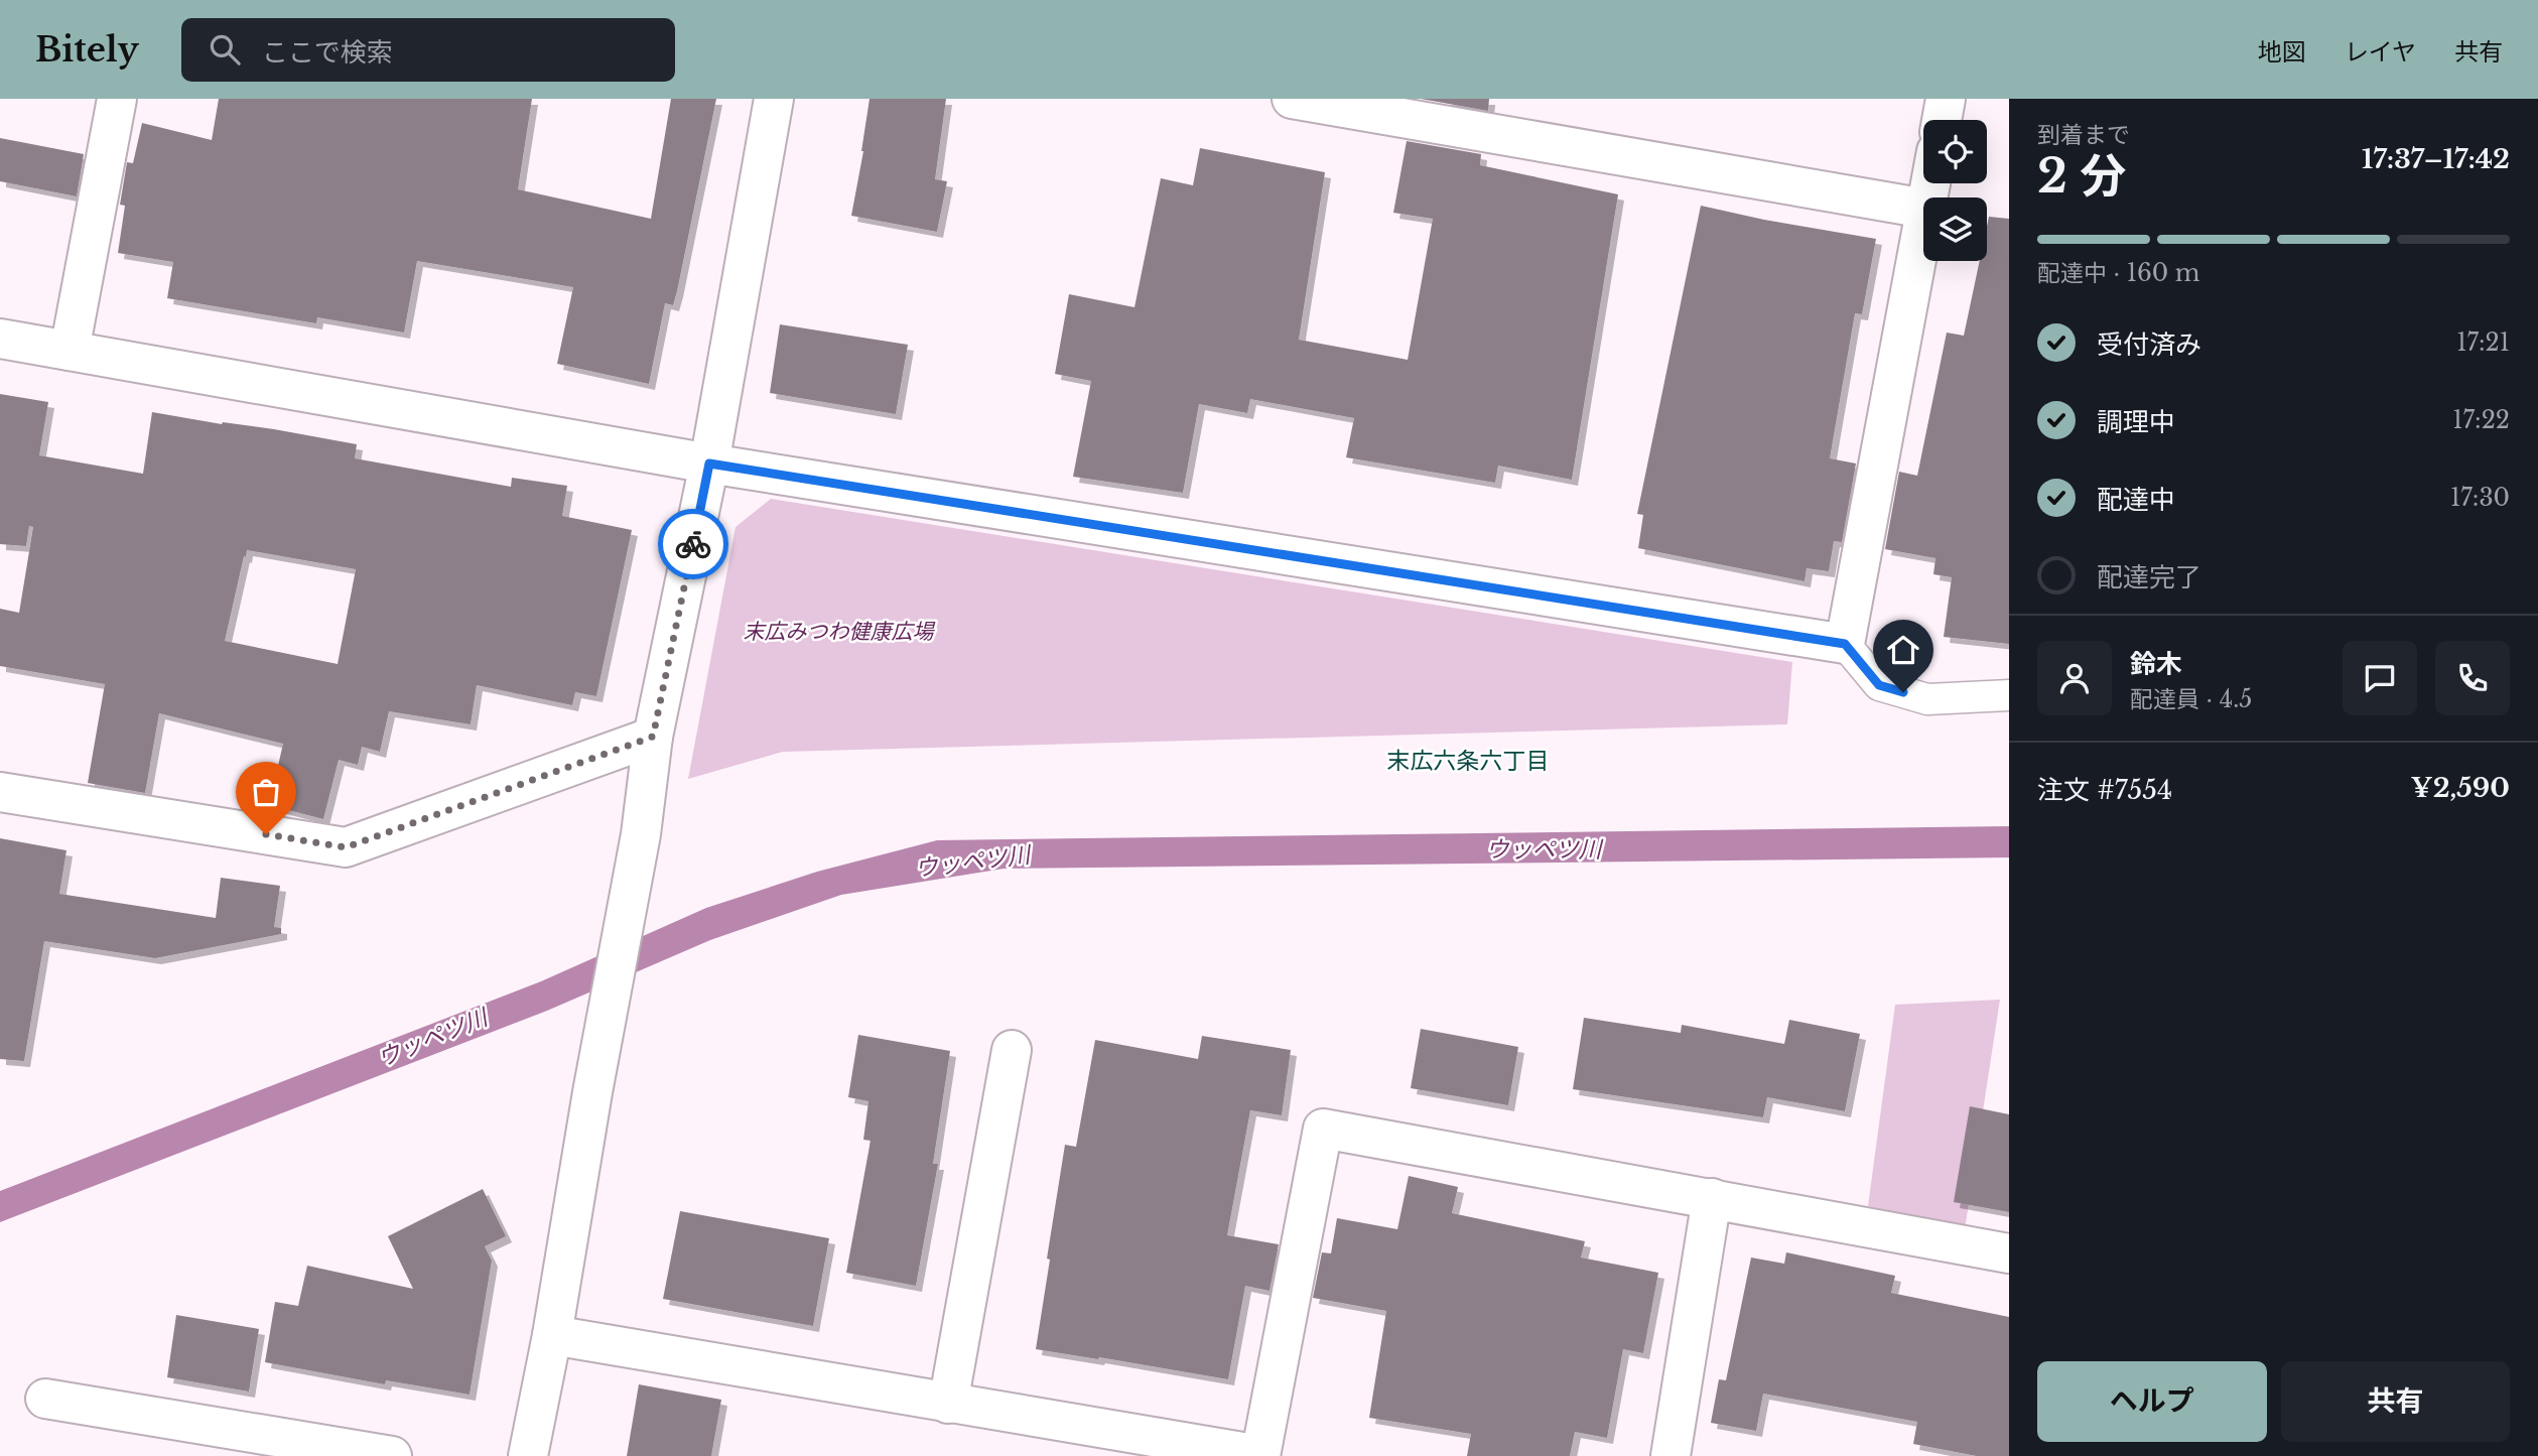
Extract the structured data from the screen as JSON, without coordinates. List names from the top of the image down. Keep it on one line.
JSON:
{"districts":["末広六条六丁目"],"water":["ウッペツ川"],"parks":["末広みつわ健康広場"],"page":{"header":"Bitely","search":"ここで検索","nav":["地図","レイヤ","共有"],"heading":["2 分","到着まで","17:37–17:42"],"panel":["鈴木","配達員 · 4.5","注文 #7554","¥2,590"],"bar":"配達中 · 160 m","list":[["受付済み","17:21"],["調理中","17:22"],["配達中","17:30"],"配達完了"],"buttons":["ヘルプ","共有"]}}
